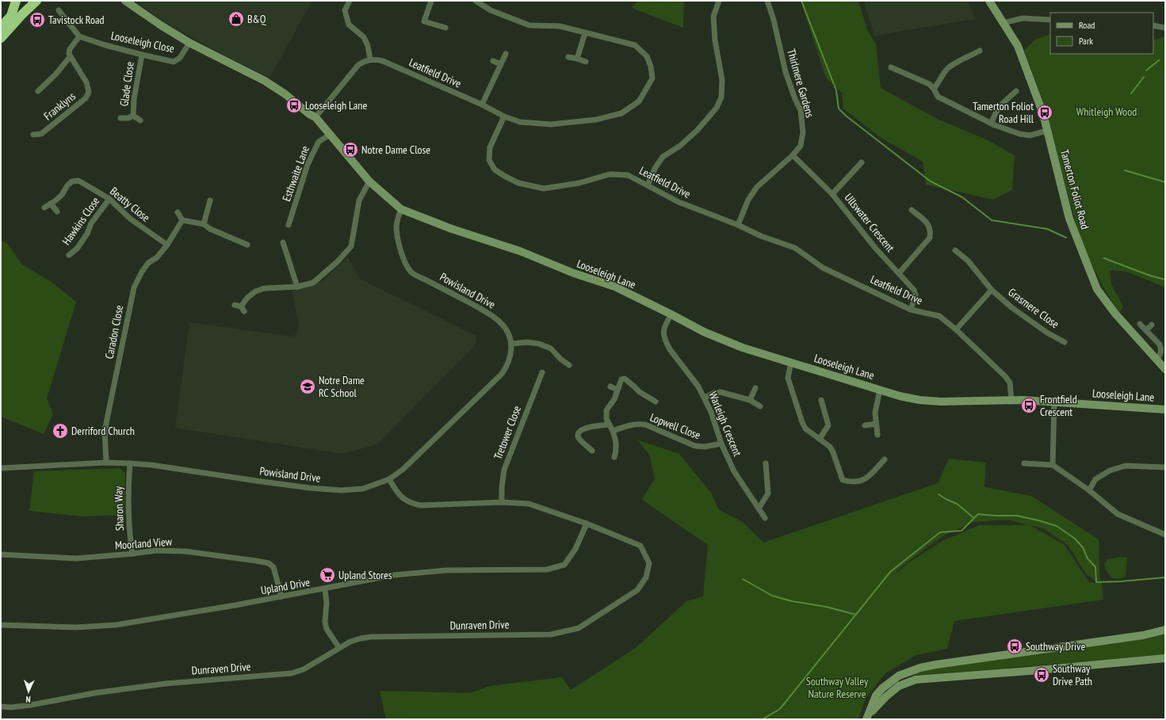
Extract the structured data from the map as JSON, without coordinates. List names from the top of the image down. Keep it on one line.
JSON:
{"streets":{"street":["Looseleigh Close","Leatfield Drive","Thirlmere Gardens","Glade Close","Franklyns","Esthwaite Lane","Tamerton Foliot Road","Beatty Close","Hawkins Close","Ullswater Crescent","Looseleigh Lane","Powisland Drive","Grasmere Close","Caradon Close","Warleigh Crescent","Lopwell Close","Tretower Close","Sharon Way","Moorland View","Upland Drive","Dunraven Drive"]},"crossings":[["Looseleigh Close","Glade Close"],["Looseleigh Close","Looseleigh Lane"],["Leatfield Drive","Thirlmere Gardens"],["Leatfield Drive","Ullswater Crescent"],["Leatfield Drive","Looseleigh Lane"],["Leatfield Drive","Grasmere Close"],["Thirlmere Gardens","Ullswater Crescent"],["Esthwaite Lane","Looseleigh Lane"],["Beatty Close","Hawkins Close"],["Beatty Close","Caradon Close"],["Looseleigh Lane","Powisland Drive"],["Looseleigh Lane","Warleigh Crescent"],["Powisland Drive","Caradon Close"],["Powisland Drive","Sharon Way"],["Powisland Drive","Dunraven Drive"],["Warleigh Crescent","Lopwell Close"],["Tretower Close","Dunraven Drive"],["Sharon Way","Moorland View"],["Moorland View","Upland Drive"],["Upland Drive","Dunraven Drive"]],"parks":["Whitleigh Wood","Southway Valley Nature Reserve"],"places":{"shop":["B&Q"],"bus stop":["Tavistock Road","Looseleigh Lane","Tamerton Foliot Road Hill","Notre Dame Close","Frontfield Crescent","Southway Drive","Southway Drive Path"],"school or university":["Notre Dame RC School"],"church":["Derriford Church"],"supermarket":["Upland Stores"]},"legend":["Road","Park"],"north":"bottom"}
